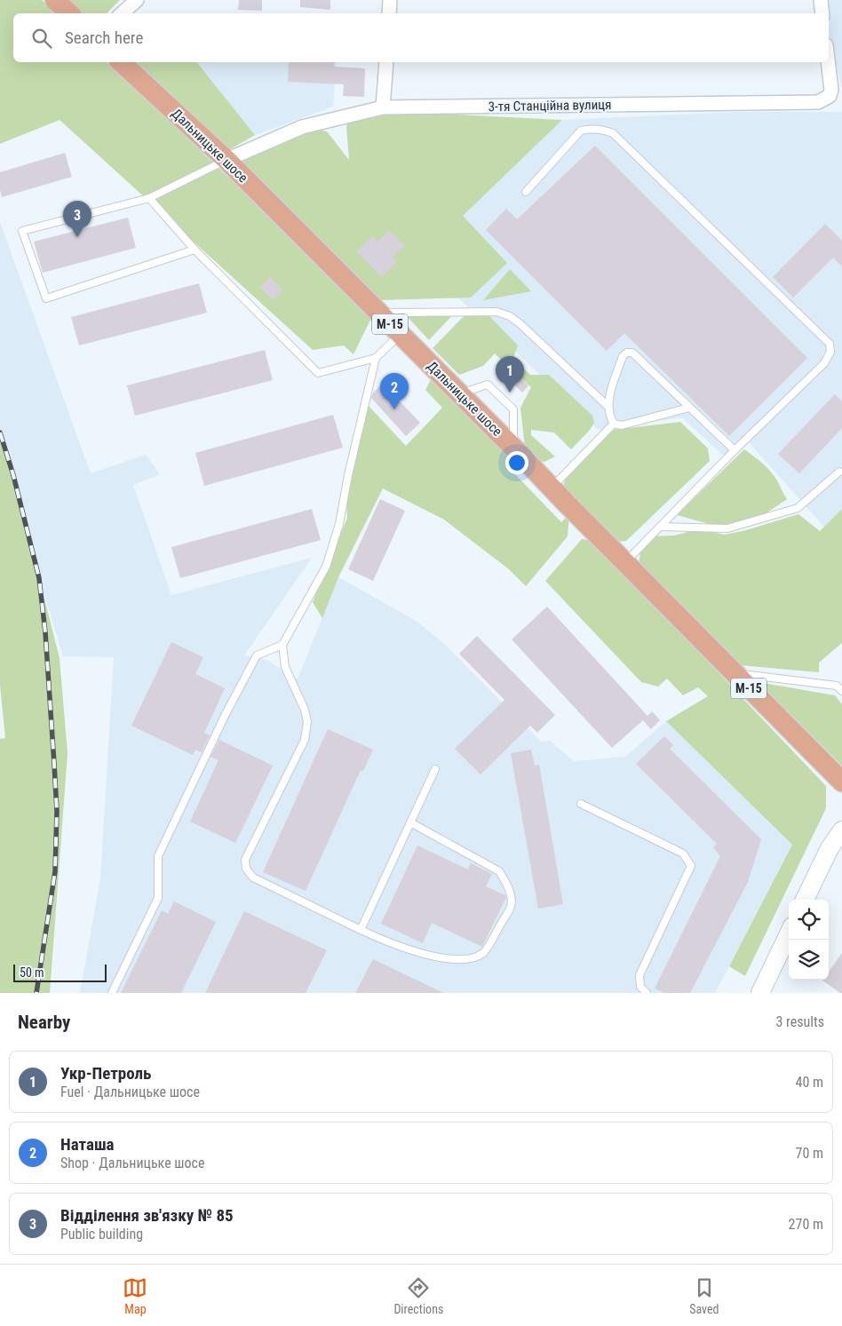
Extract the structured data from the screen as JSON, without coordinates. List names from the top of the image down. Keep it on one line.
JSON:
{"streets":{"main road":["Дальницьке шосе","М-15"],"street":["3-тя Станційна вулиця"]},"crossings":[["3-тя Станційна вулиця","Дальницьке шосе"]],"scale_bar":"50 m","page":{"search":"Search here","pins":["3","1","2"],"scale":"50 m","heading":["Nearby","3 results"],"list":[{"mark":"1","name":"Укр-Петроль","note":"Fuel · Дальницьке шосе","value":"40 m"},{"mark":"2","name":"Наташа","note":"Shop · Дальницьке шосе","value":"70 m"},{"mark":"3","name":"Відділення зв'язку № 85","note":"Public building","value":"270 m"}],"nav":["Map","Directions","Saved"]}}
